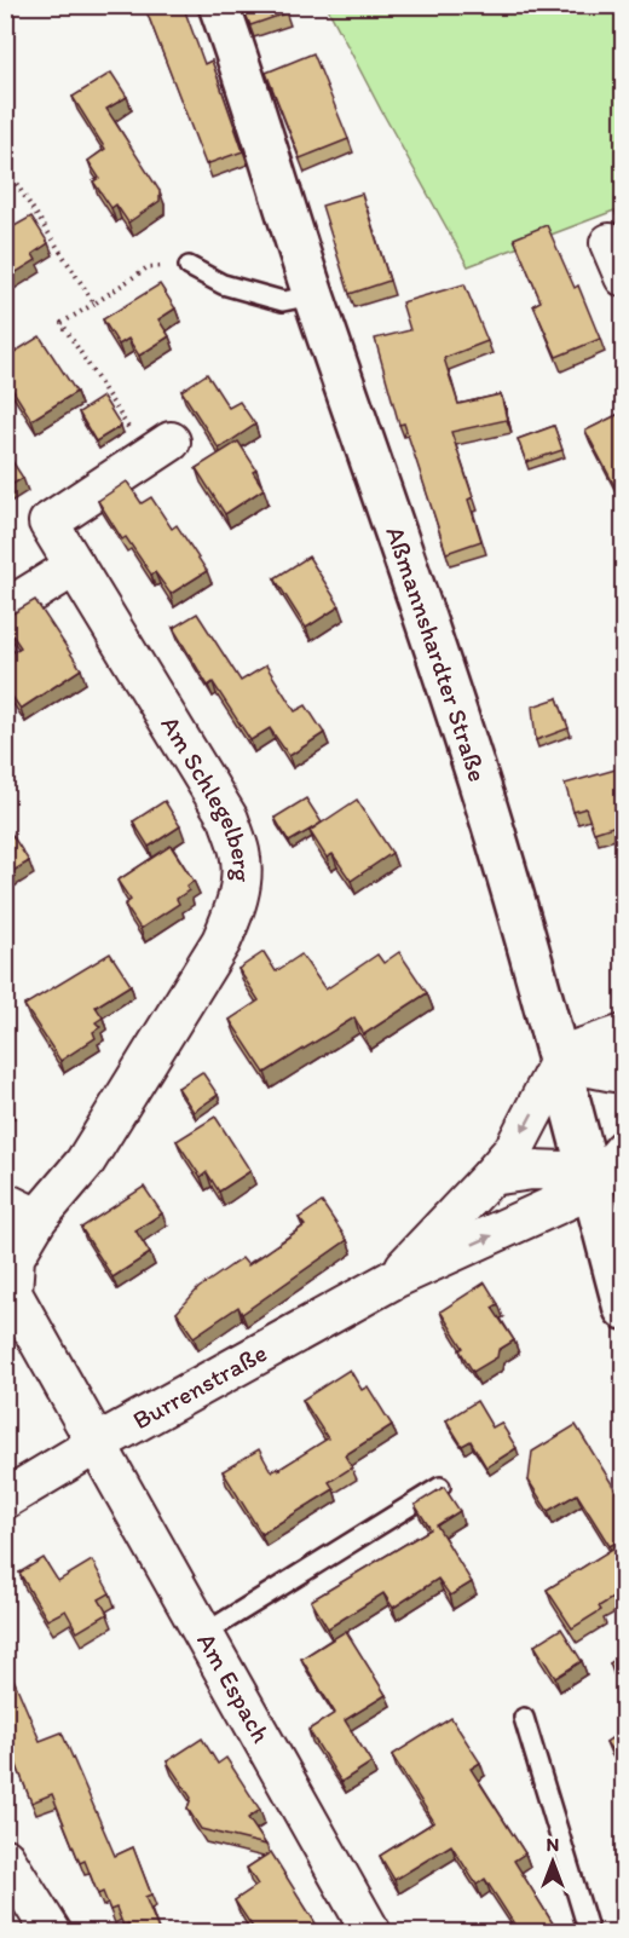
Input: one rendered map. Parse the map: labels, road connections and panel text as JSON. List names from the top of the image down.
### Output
{
  "streets": {
    "main road": ["Aßmannshardter Straße"],
    "street": ["Am Schlegelberg", "Burrenstraße", "Am Espach"]
  },
  "crossings": [
    ["Aßmannshardter Straße", "Burrenstraße"],
    ["Am Schlegelberg", "Burrenstraße"],
    ["Am Schlegelberg", "Am Espach"],
    ["Burrenstraße", "Am Espach"]
  ],
  "north": "top"
}
